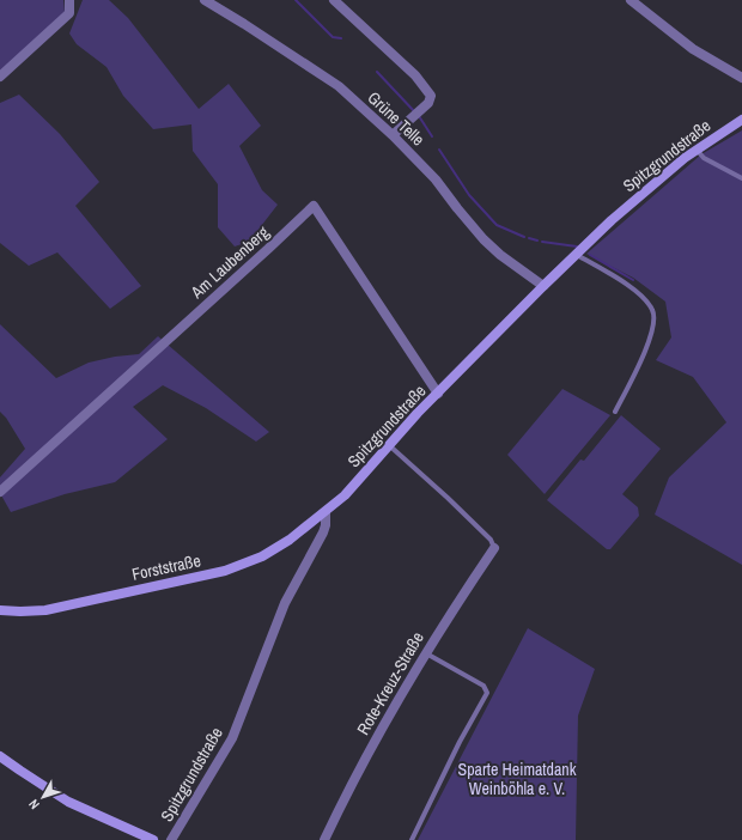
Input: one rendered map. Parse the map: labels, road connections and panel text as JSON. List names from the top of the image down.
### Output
{
  "streets": {
    "street": [
      "Grüne Telle",
      "Spitzgrundstraße",
      "Am Laubenberg",
      "Forststraße",
      "Rote-Kreuz-Straße"
    ]
  },
  "crossings": [
    ["Grüne Telle", "Spitzgrundstraße"],
    ["Spitzgrundstraße", "Am Laubenberg"],
    ["Spitzgrundstraße", "Forststraße"]
  ],
  "parks": ["Sparte Heimatdank Weinböhla e. V."],
  "north": "bottom left"
}
